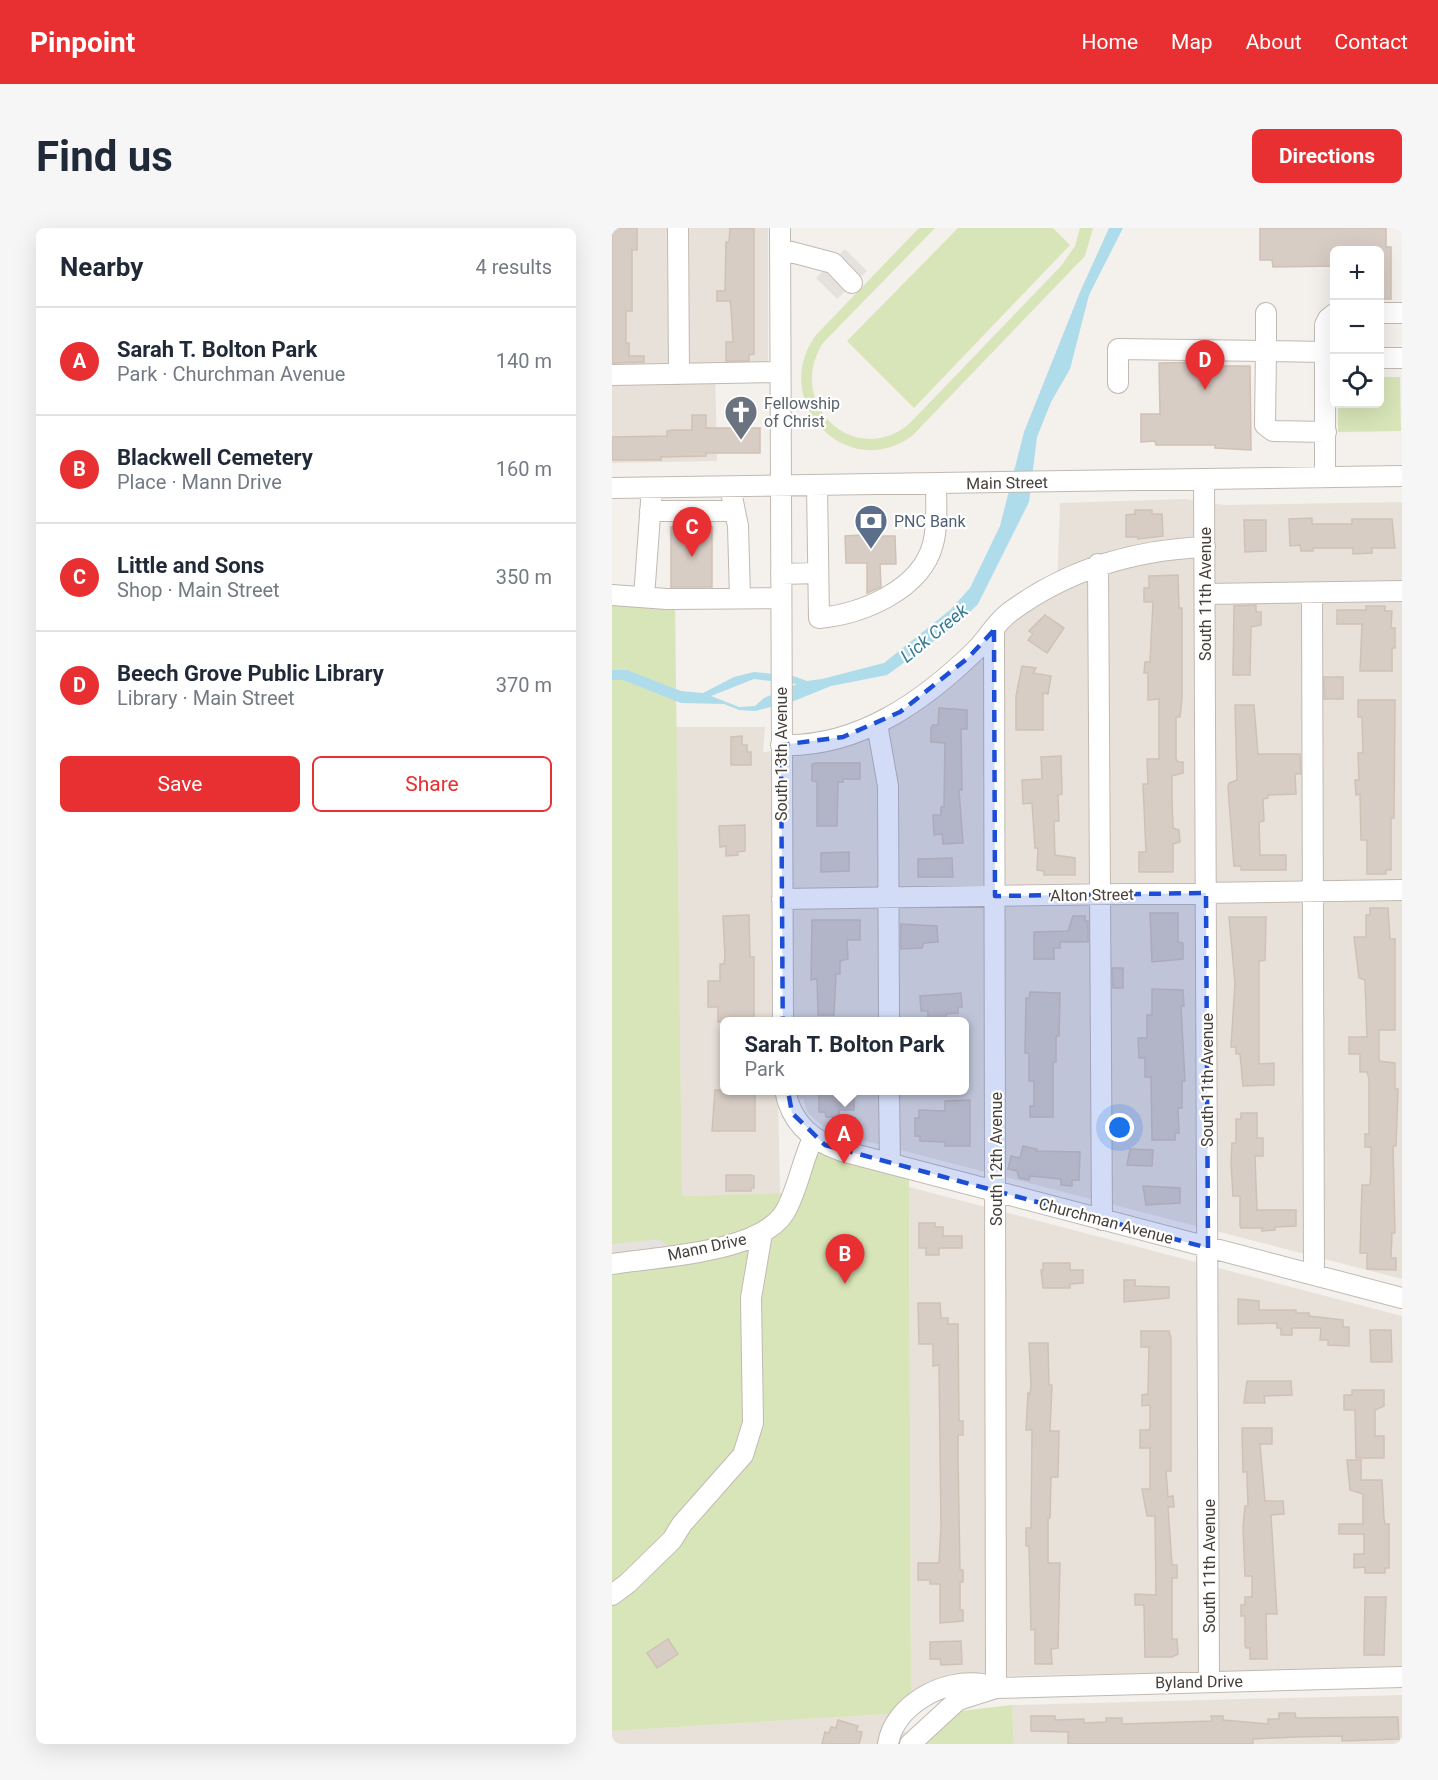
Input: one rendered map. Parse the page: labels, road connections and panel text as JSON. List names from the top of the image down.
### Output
{
  "streets": {
    "street": [
      "Main Street",
      "South 11th Avenue",
      "South 13th Avenue",
      "Alton Street",
      "South 12th Avenue",
      "Churchman Avenue",
      "Mann Drive",
      "Byland Drive"
    ]
  },
  "crossings": [
    ["Main Street", "South 11th Avenue"],
    ["Main Street", "South 13th Avenue"],
    ["South 11th Avenue", "Alton Street"],
    ["South 11th Avenue", "Churchman Avenue"],
    ["South 11th Avenue", "Byland Drive"],
    ["South 13th Avenue", "Alton Street"],
    ["Alton Street", "South 12th Avenue"],
    ["South 12th Avenue", "Churchman Avenue"],
    ["South 12th Avenue", "Byland Drive"],
    ["Churchman Avenue", "Mann Drive"]
  ],
  "water": ["Lick Creek"],
  "places": {
    "church": ["Fellowship of Christ"],
    "bank": ["PNC Bank"]
  },
  "page": {
    "header": "Pinpoint",
    "nav": [
      "Home",
      "Map",
      "About",
      "Contact"
    ],
    "buttons": [
      "Directions",
      ["Save", "Share"]
    ],
    "title": "Find us",
    "heading": ["Nearby", "4 results"],
    "map_buttons": ["+", "−"],
    "list": [
      {
        "mark": "A",
        "name": "Sarah T. Bolton Park",
        "note": "Park · Churchman Avenue",
        "value": "140 m"
      },
      {
        "mark": "B",
        "name": "Blackwell Cemetery",
        "note": "Place · Mann Drive",
        "value": "160 m"
      },
      {
        "mark": "C",
        "name": "Little and Sons",
        "note": "Shop · Main Street",
        "value": "350 m"
      },
      {
        "mark": "D",
        "name": "Beech Grove Public Library",
        "note": "Library · Main Street",
        "value": "370 m"
      }
    ],
    "pins": [
      "D",
      "C",
      "A",
      "B"
    ],
    "popup": ["Sarah T. Bolton Park", "Park"]
  }
}
